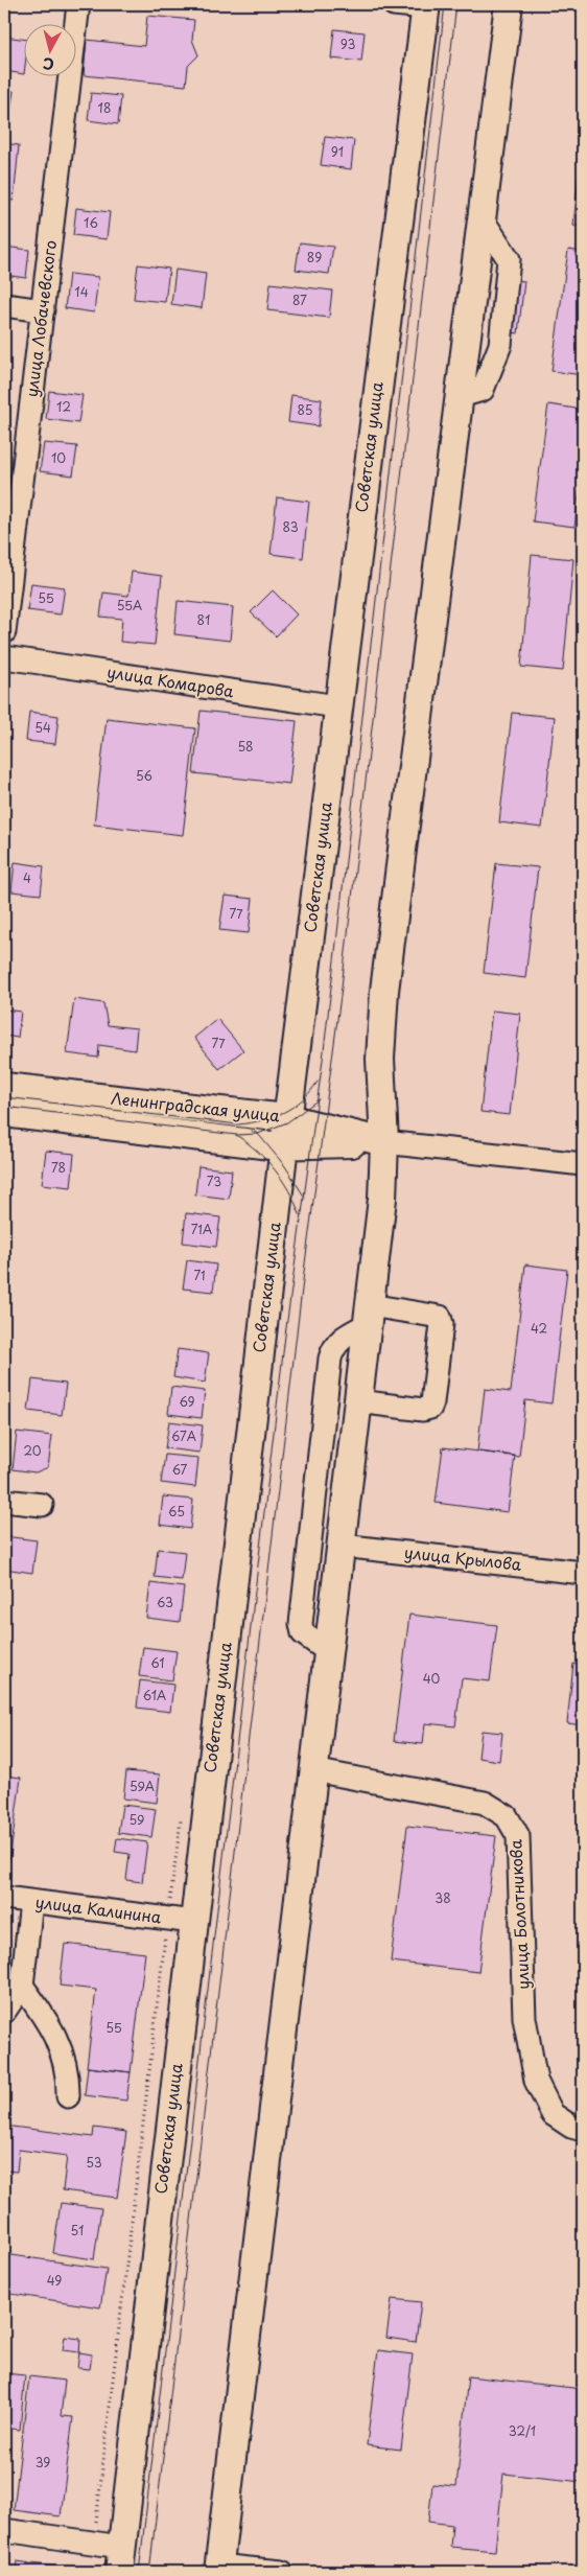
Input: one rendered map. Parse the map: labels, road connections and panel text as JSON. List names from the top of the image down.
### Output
{
  "streets": {
    "main road": ["Советская улица", "Ленинградская улица"],
    "street": [
      "улица Лобачевского",
      "улица Комарова",
      "улица Крылова",
      "улица Калинина",
      "улица Болотникова"
    ]
  },
  "crossings": [
    ["Советская улица", "улица Комарова"],
    ["Советская улица", "Ленинградская улица"],
    ["Советская улица", "улица Калинина"]
  ],
  "house_numbers": [
    "93",
    "18",
    "91",
    "16",
    "89",
    "14",
    "87",
    "12",
    "85",
    "10",
    "83",
    "55",
    "55А",
    "81",
    "54",
    "58",
    "56",
    "4",
    "77",
    "77",
    "78",
    "73",
    "71А",
    "71",
    "42",
    "69",
    "67А",
    "20",
    "67",
    "65",
    "63",
    "61",
    "40",
    "61А",
    "59А",
    "59",
    "38",
    "55",
    "53",
    "51",
    "49",
    "32/1",
    "39"
  ],
  "north": "bottom"
}
